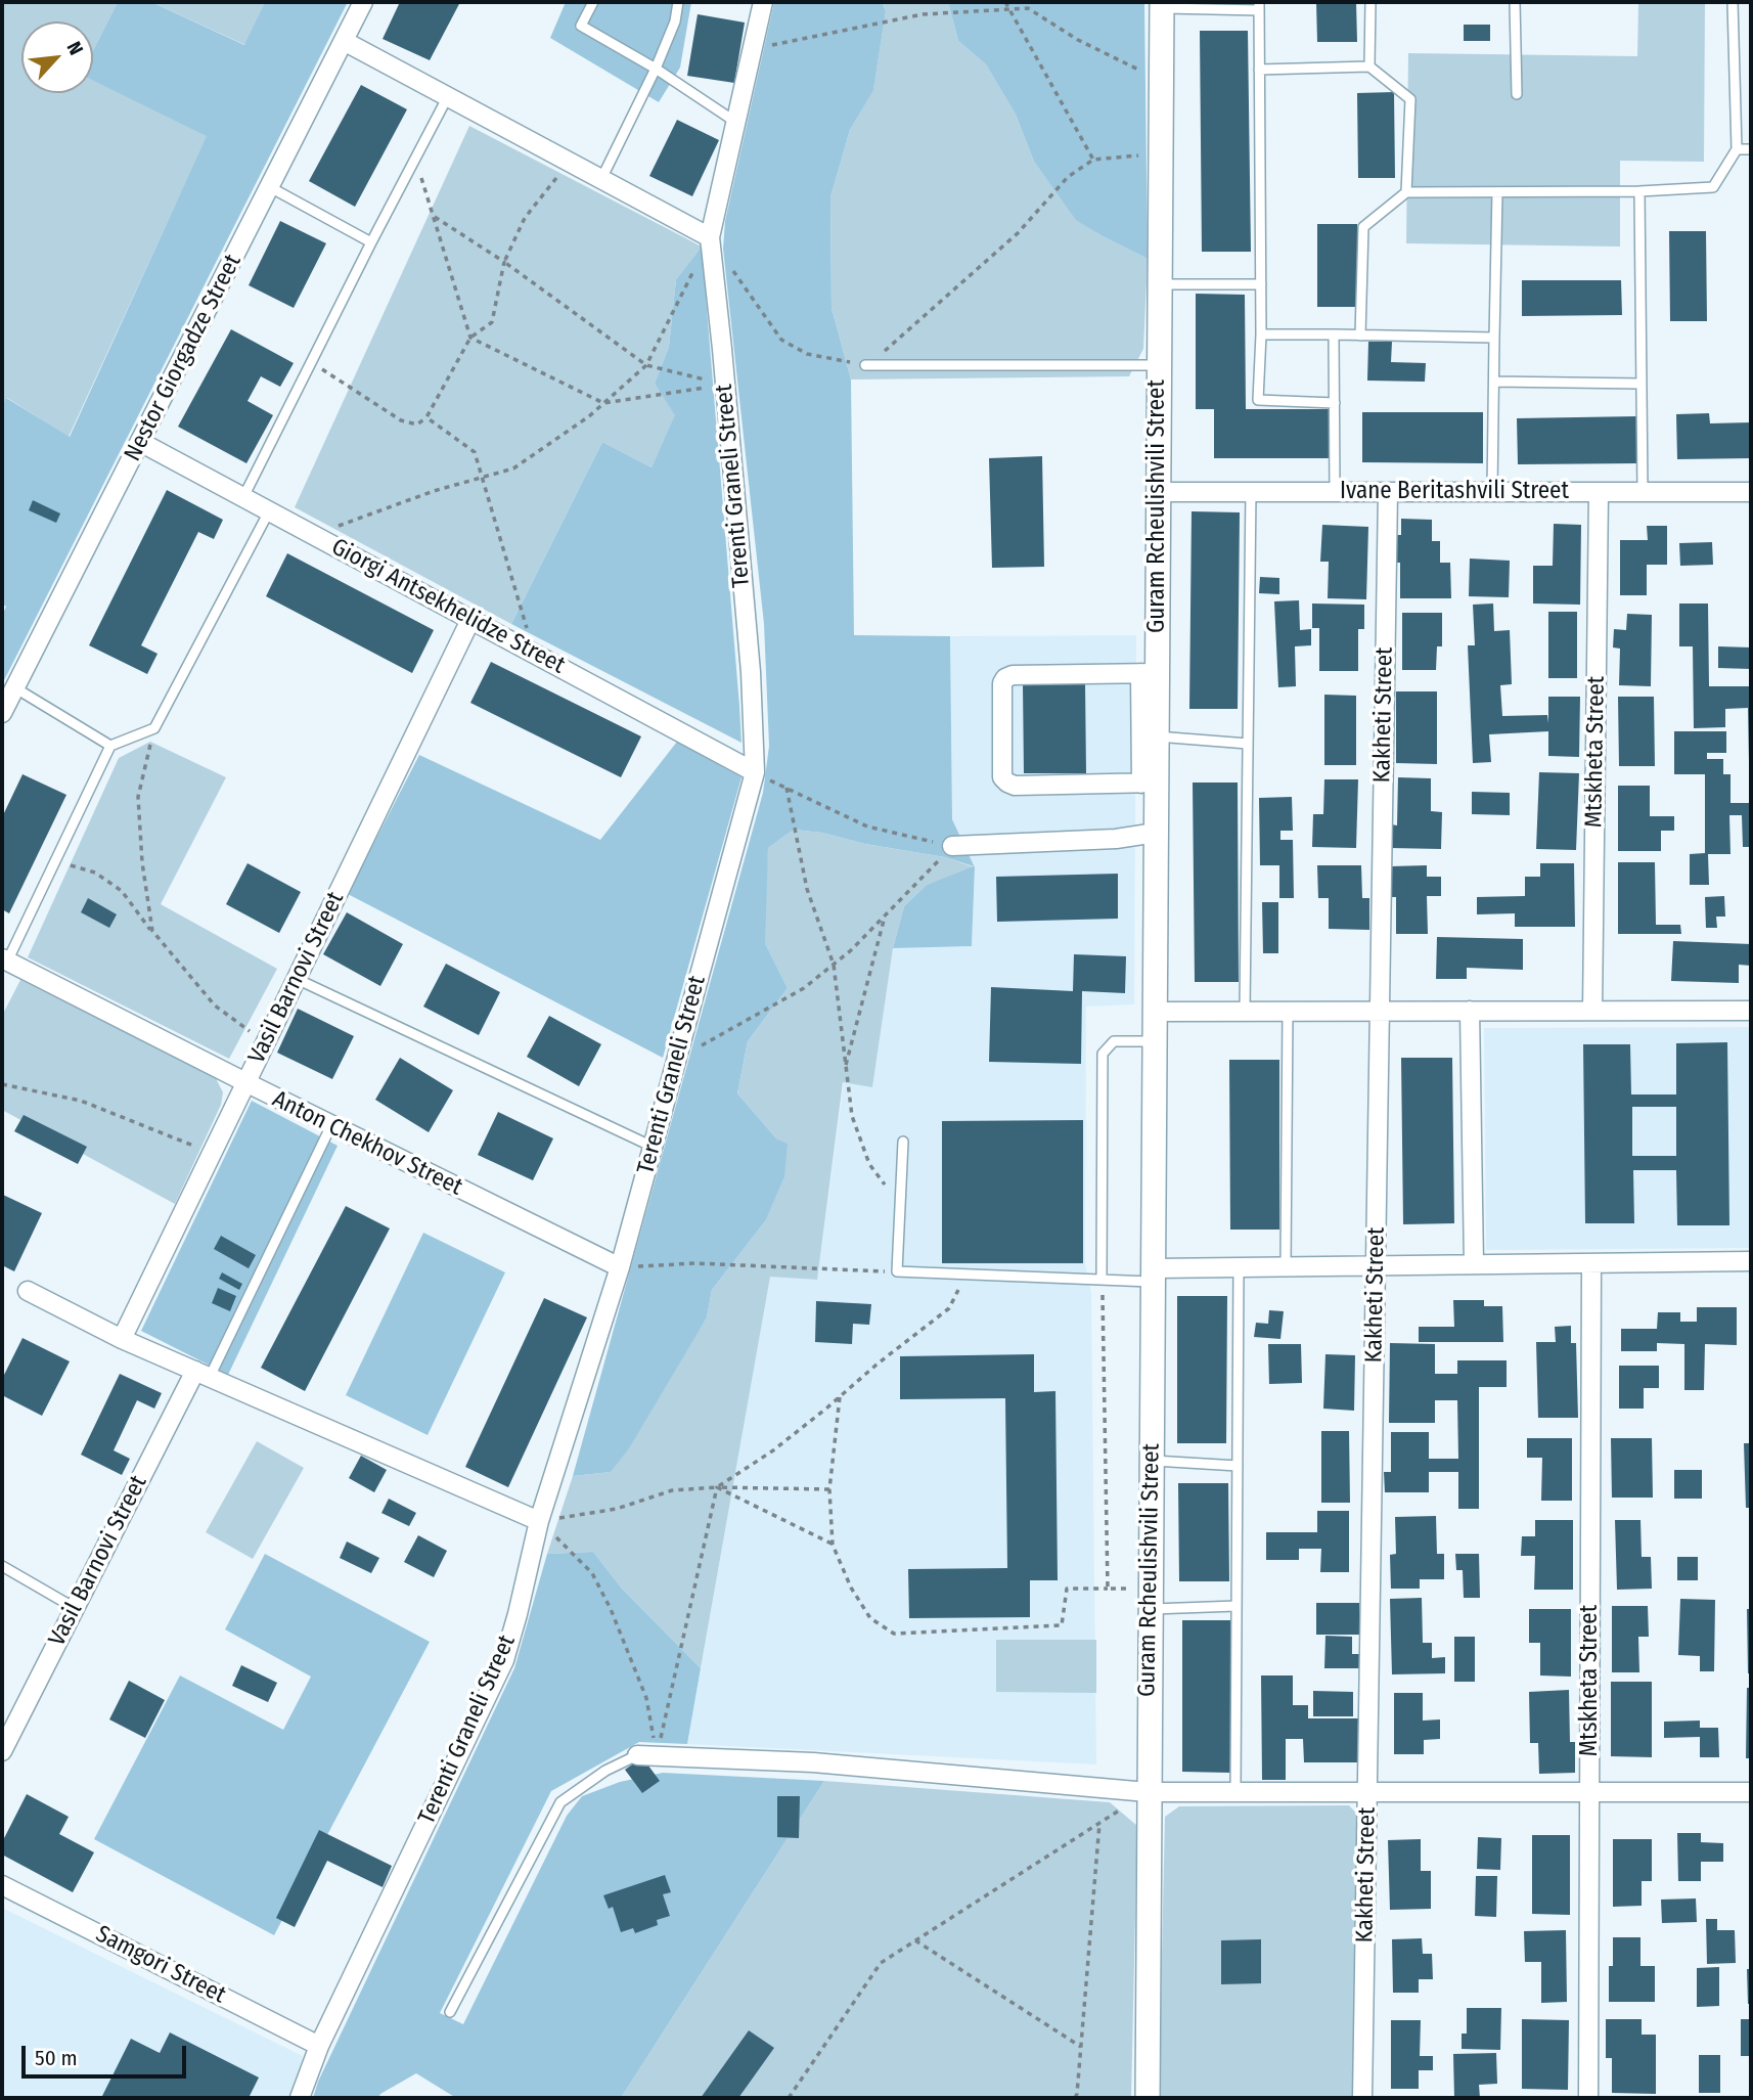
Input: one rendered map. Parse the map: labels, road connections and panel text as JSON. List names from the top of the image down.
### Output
{
  "streets": {
    "street": [
      "Nestor Giorgadze Street",
      "Terenti Graneli Street",
      "Ivane Beritashvili Street",
      "Guram Rcheulishvili Street",
      "Giorgi Antsekhelidze Street",
      "Kakheti Street",
      "Mtskheta Street",
      "Vasil Barnovi Street",
      "Anton Chekhov Street",
      "Samgori Street"
    ]
  },
  "crossings": [
    ["Nestor Giorgadze Street", "Giorgi Antsekhelidze Street"],
    ["Terenti Graneli Street", "Giorgi Antsekhelidze Street"],
    ["Terenti Graneli Street", "Anton Chekhov Street"],
    ["Terenti Graneli Street", "Samgori Street"],
    ["Ivane Beritashvili Street", "Guram Rcheulishvili Street"],
    ["Ivane Beritashvili Street", "Kakheti Street"],
    ["Ivane Beritashvili Street", "Mtskheta Street"],
    ["Giorgi Antsekhelidze Street", "Vasil Barnovi Street"],
    ["Vasil Barnovi Street", "Anton Chekhov Street"]
  ],
  "scale_bar": "50 m",
  "north": "top right"
}
